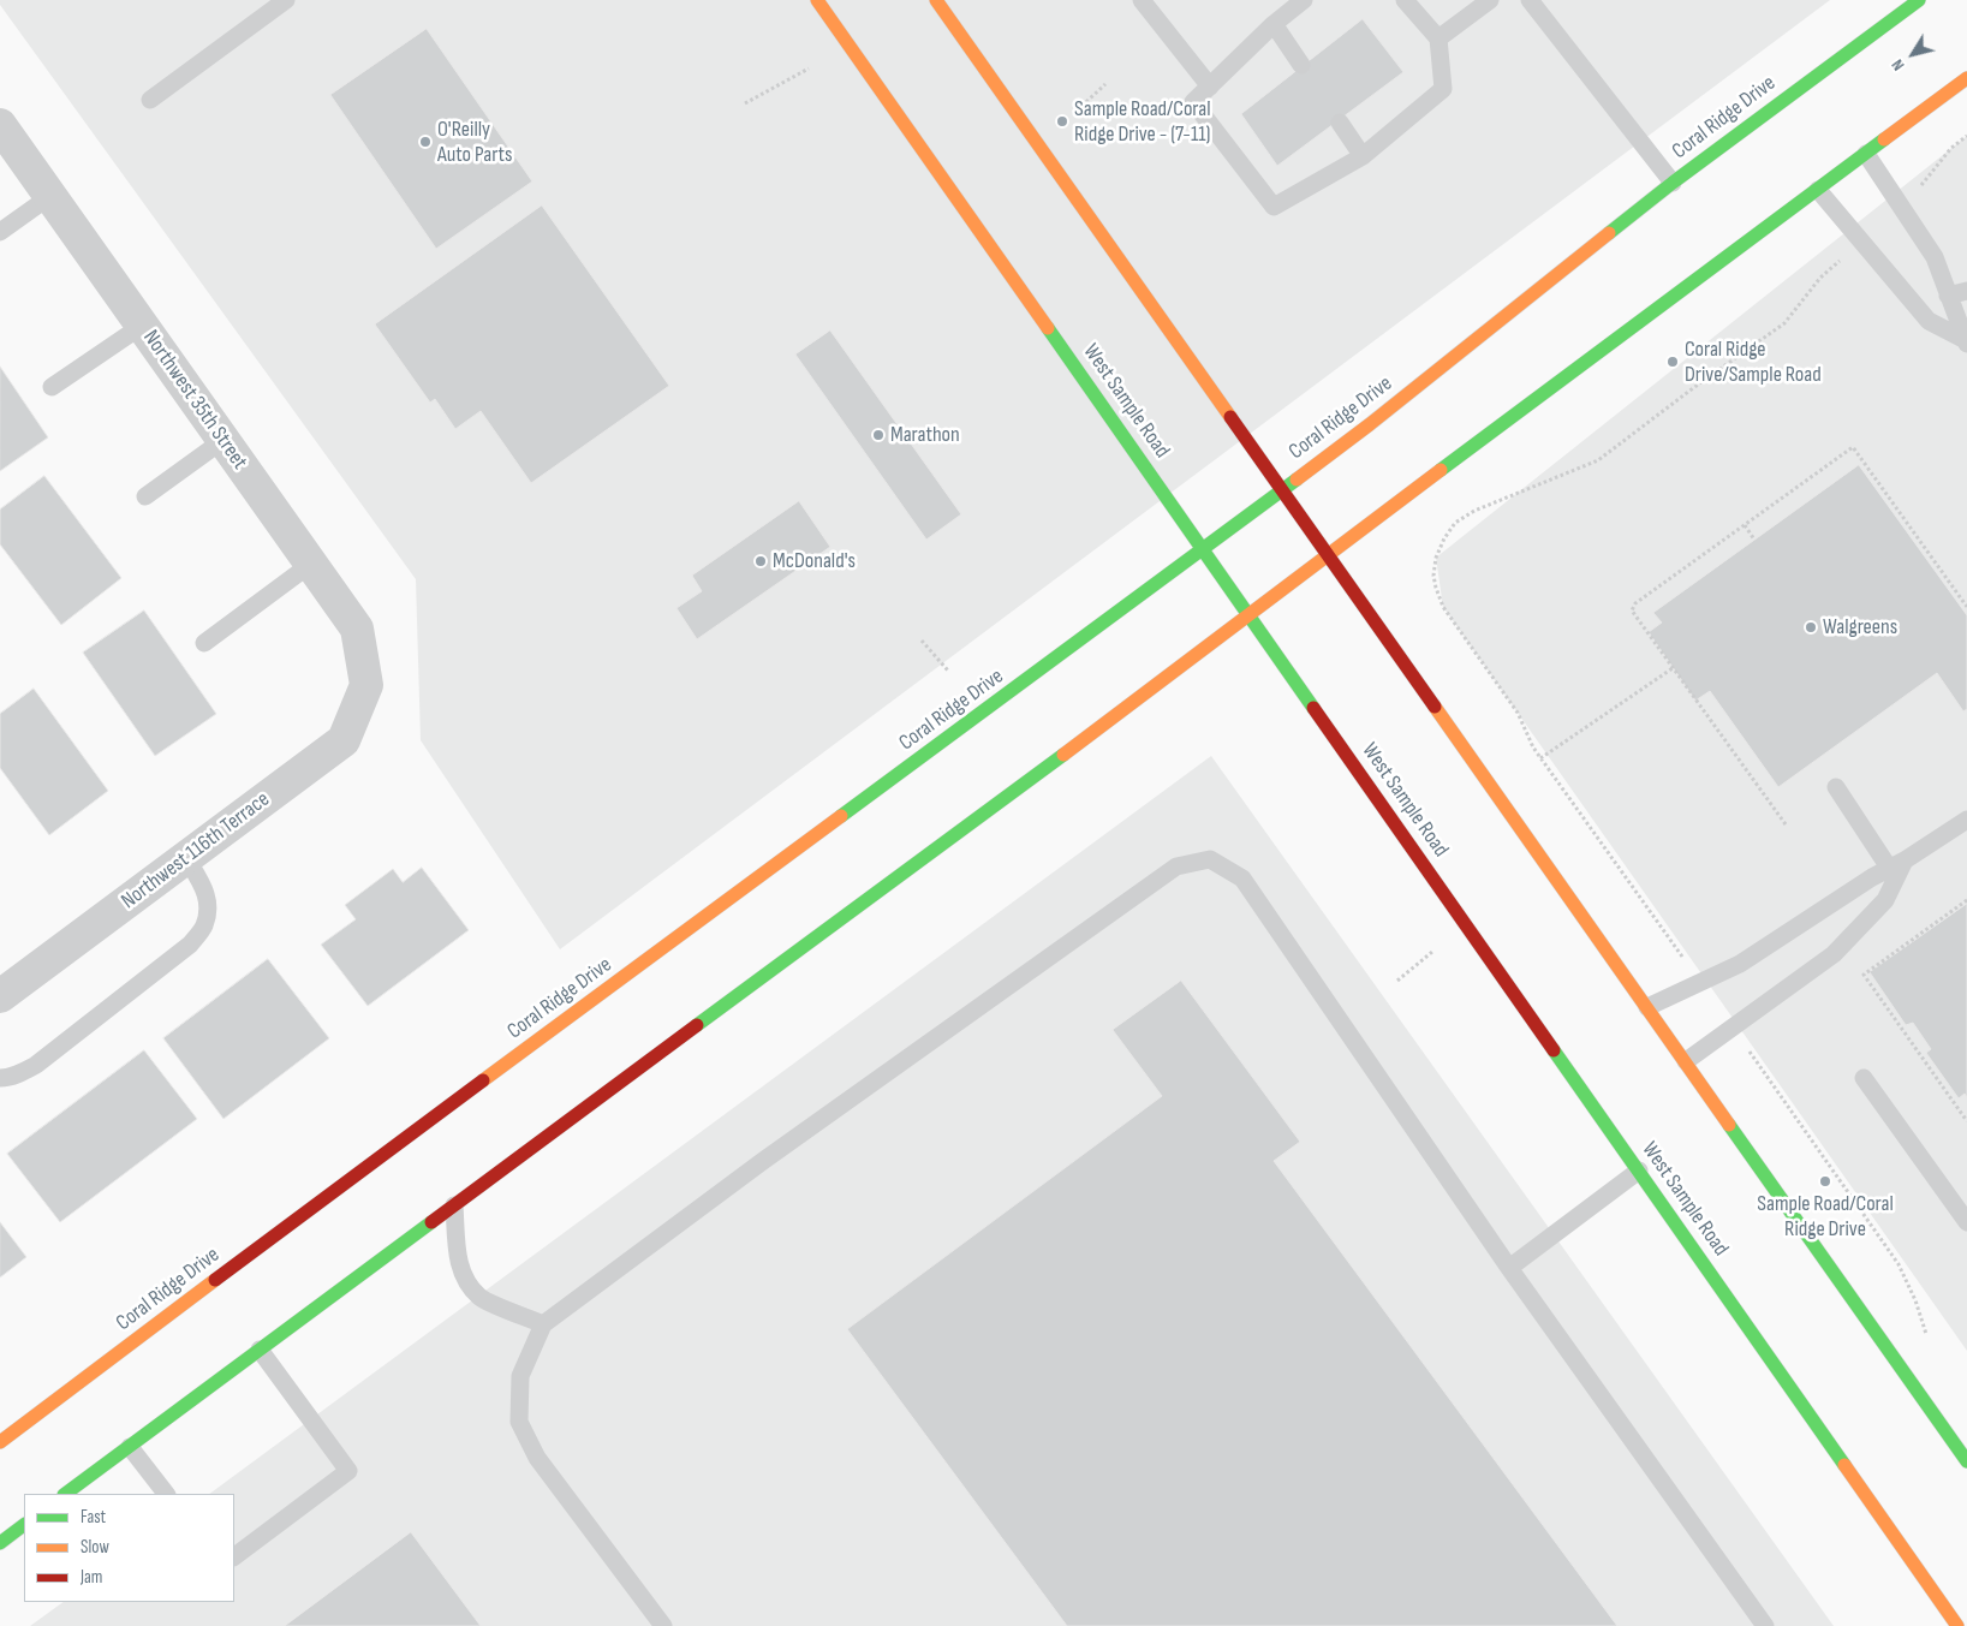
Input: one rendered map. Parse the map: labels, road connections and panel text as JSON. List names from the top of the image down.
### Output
{
  "streets": {
    "main road": ["Coral Ridge Drive", "West Sample Road"],
    "street": ["Northwest 35th Street", "Northwest 116th Terrace"]
  },
  "crossings": [
    ["Coral Ridge Drive", "West Sample Road"],
    ["Northwest 35th Street", "Northwest 116th Terrace"]
  ],
  "places": [
    "Sample Road/Coral Ridge Drive - (7-11)",
    "O'Reilly Auto Parts",
    "Coral Ridge Drive/Sample Road",
    "Marathon",
    "McDonald's",
    "Walgreens",
    "Sample Road/Coral Ridge Drive"
  ],
  "legend": ["Fast", "Slow", "Jam"],
  "north": "bottom left"
}
